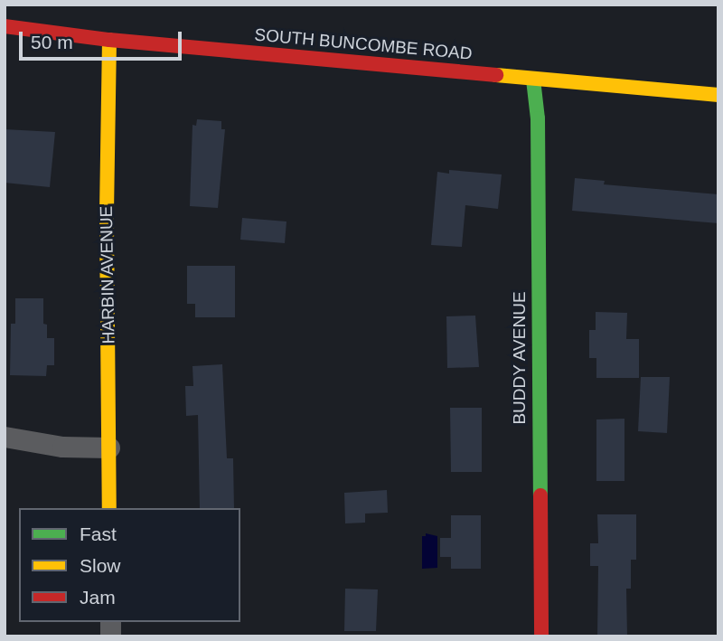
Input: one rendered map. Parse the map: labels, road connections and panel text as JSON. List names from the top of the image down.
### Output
{
  "streets": {
    "street": ["SOUTH BUNCOMBE ROAD", "HARBIN AVENUE", "BUDDY AVENUE"]
  },
  "crossings": [
    ["SOUTH BUNCOMBE ROAD", "HARBIN AVENUE"],
    ["SOUTH BUNCOMBE ROAD", "BUDDY AVENUE"]
  ],
  "legend": ["Fast", "Slow", "Jam"],
  "scale_bar": "50 m"
}
